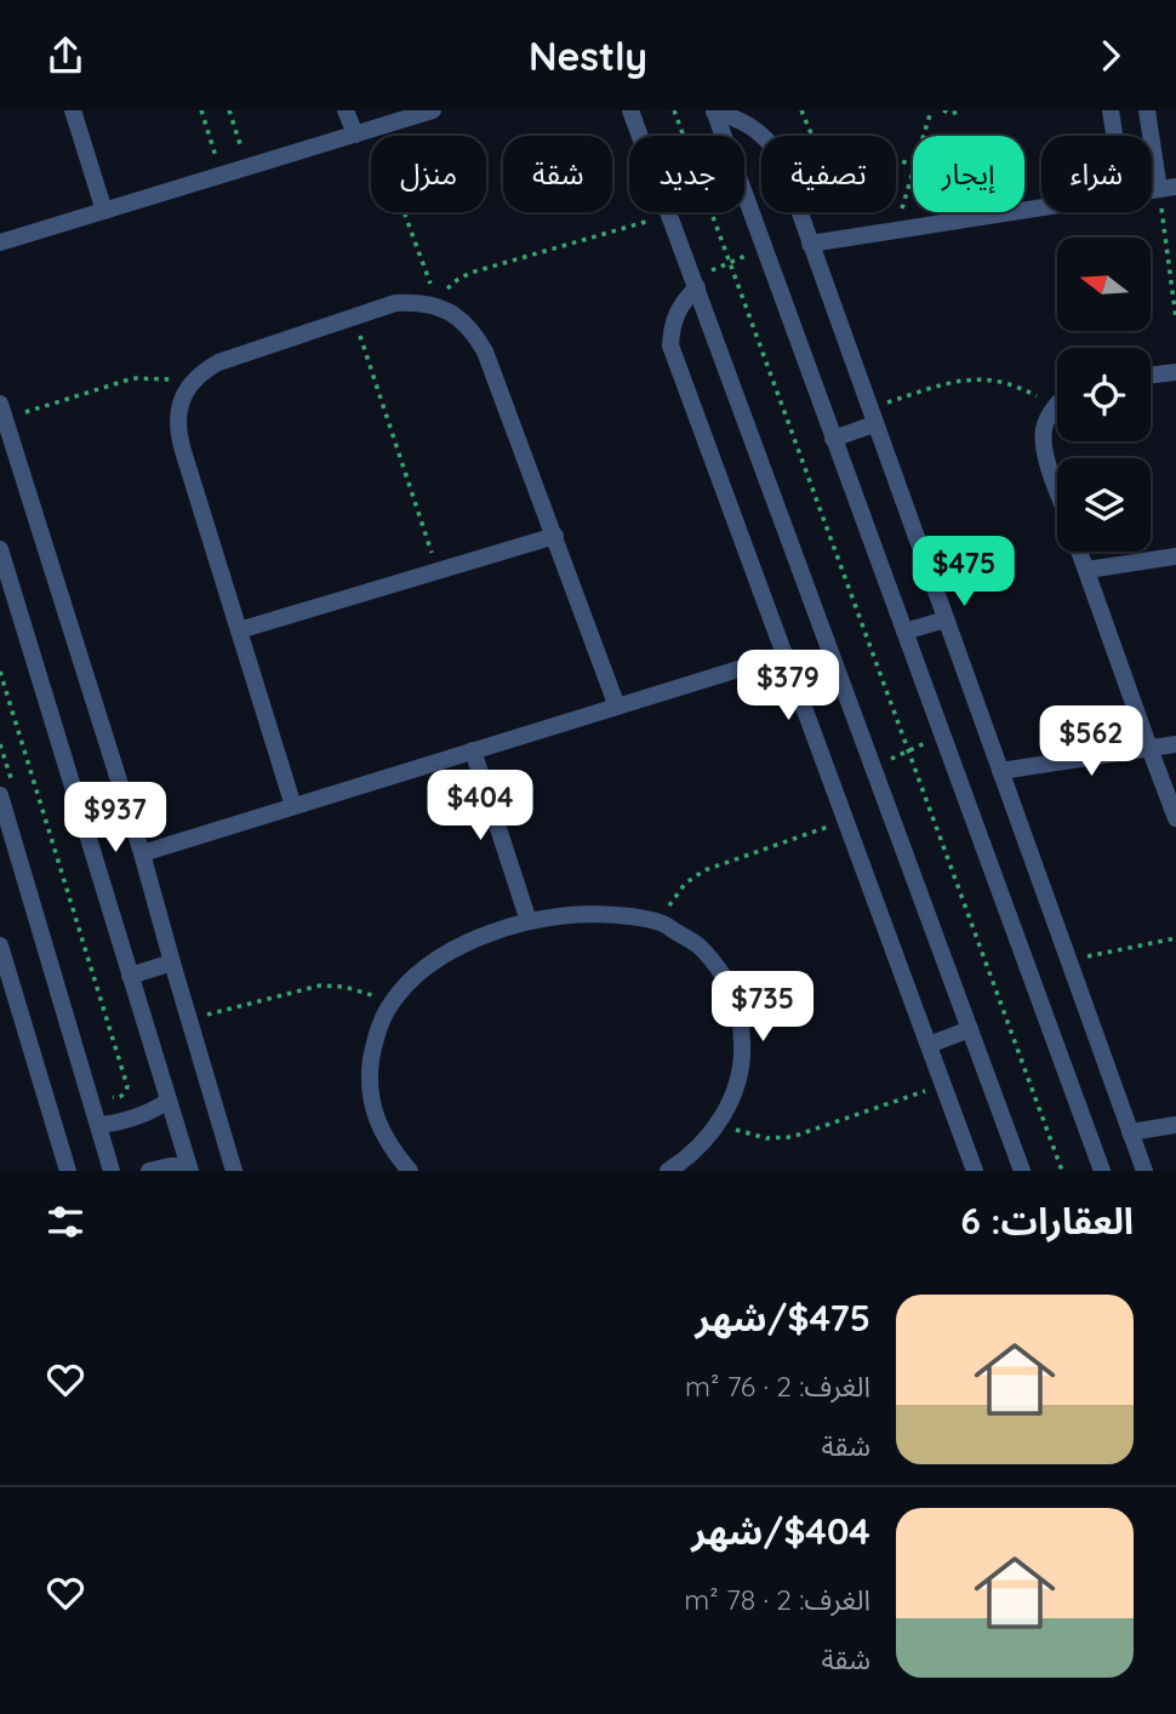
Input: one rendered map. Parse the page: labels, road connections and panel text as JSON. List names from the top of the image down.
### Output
{
  "north": "left",
  "page": {
    "header": "Nestly",
    "chip": [
      "شراء",
      "إيجار",
      "تصفية",
      "جديد",
      "شقة",
      "منزل"
    ],
    "price": [
      "$475",
      "$379",
      "$562",
      "$404",
      "$937",
      "$735"
    ],
    "heading": "العقارات: 6",
    "list": [
      {
        "name": "$475/شهر",
        "note": "الغرف: 2 · 76 m² · شقة"
      },
      {
        "name": "$404/شهر",
        "note": "الغرف: 2 · 78 m² · شقة"
      }
    ]
  }
}
